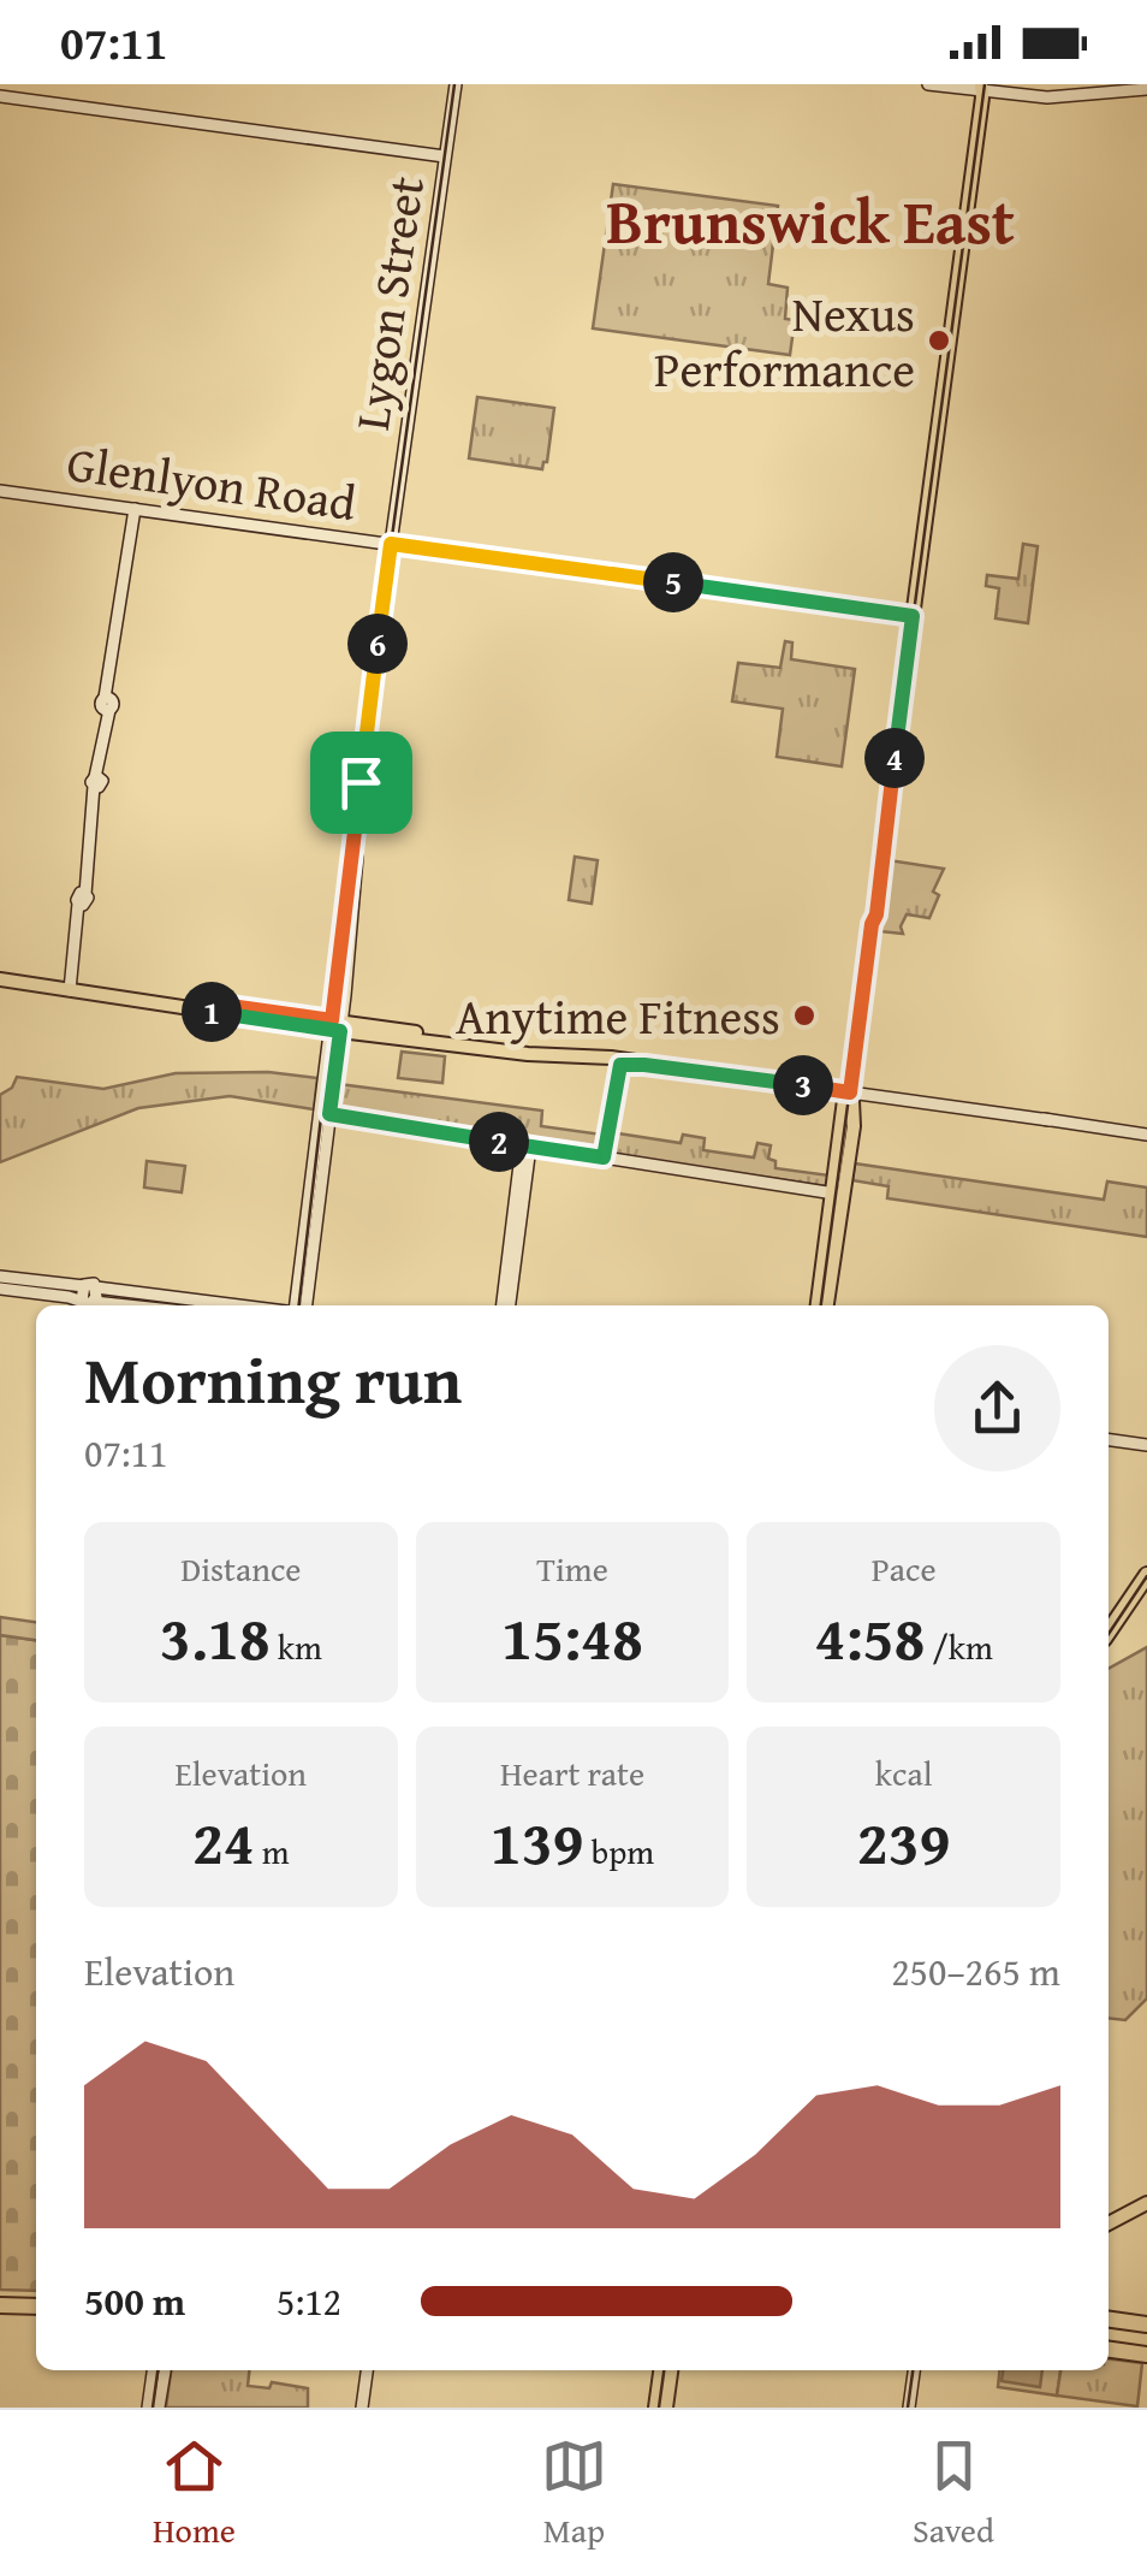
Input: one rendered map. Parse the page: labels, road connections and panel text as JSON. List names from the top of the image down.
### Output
{
  "streets": {
    "street": ["Lygon Street", "Glenlyon Road"]
  },
  "crossings": [
    ["Lygon Street", "Glenlyon Road"]
  ],
  "districts": ["Brunswick East"],
  "places": ["Nexus Performance", "Anytime Fitness"],
  "page": {
    "status": "07:11",
    "pins": [
      "5",
      "6",
      "4",
      "1",
      "3",
      "2"
    ],
    "heading": ["Morning run", "07:11"],
    "stats": [
      ["Distance", "3.18 km"],
      ["Time", "15:48"],
      ["Pace", "4:58 /km"],
      ["Elevation", "24 m"],
      ["Heart rate", "139 bpm"],
      ["kcal", "239"]
    ],
    "chart": ["Elevation", "250–265 m"],
    "list": [
      {
        "name": "500 m",
        "note": "5:12"
      }
    ],
    "tabs": ["Home", "Map", "Saved"]
  }
}
